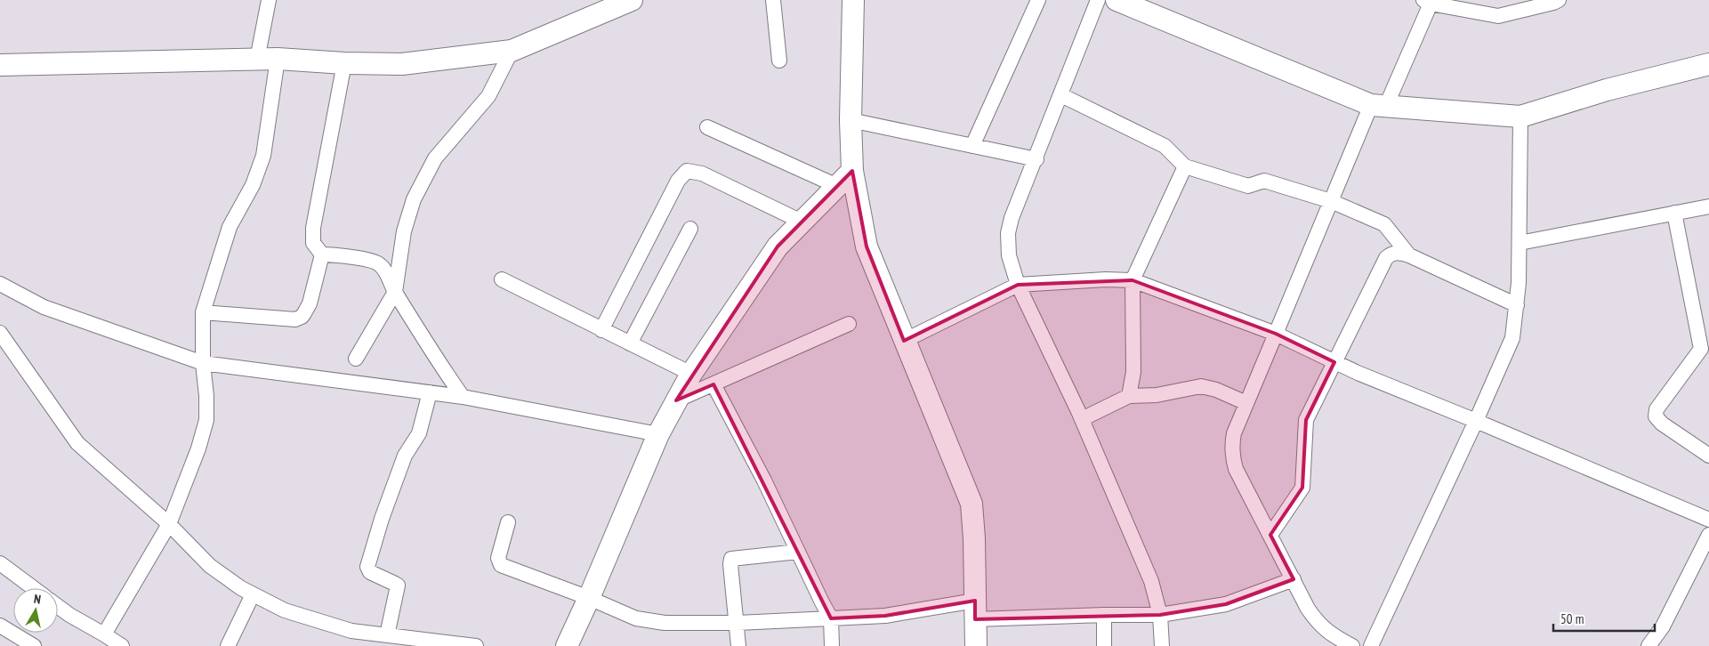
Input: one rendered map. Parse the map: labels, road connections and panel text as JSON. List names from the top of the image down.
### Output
{
  "scale_bar": "50 m",
  "north": "top"
}
